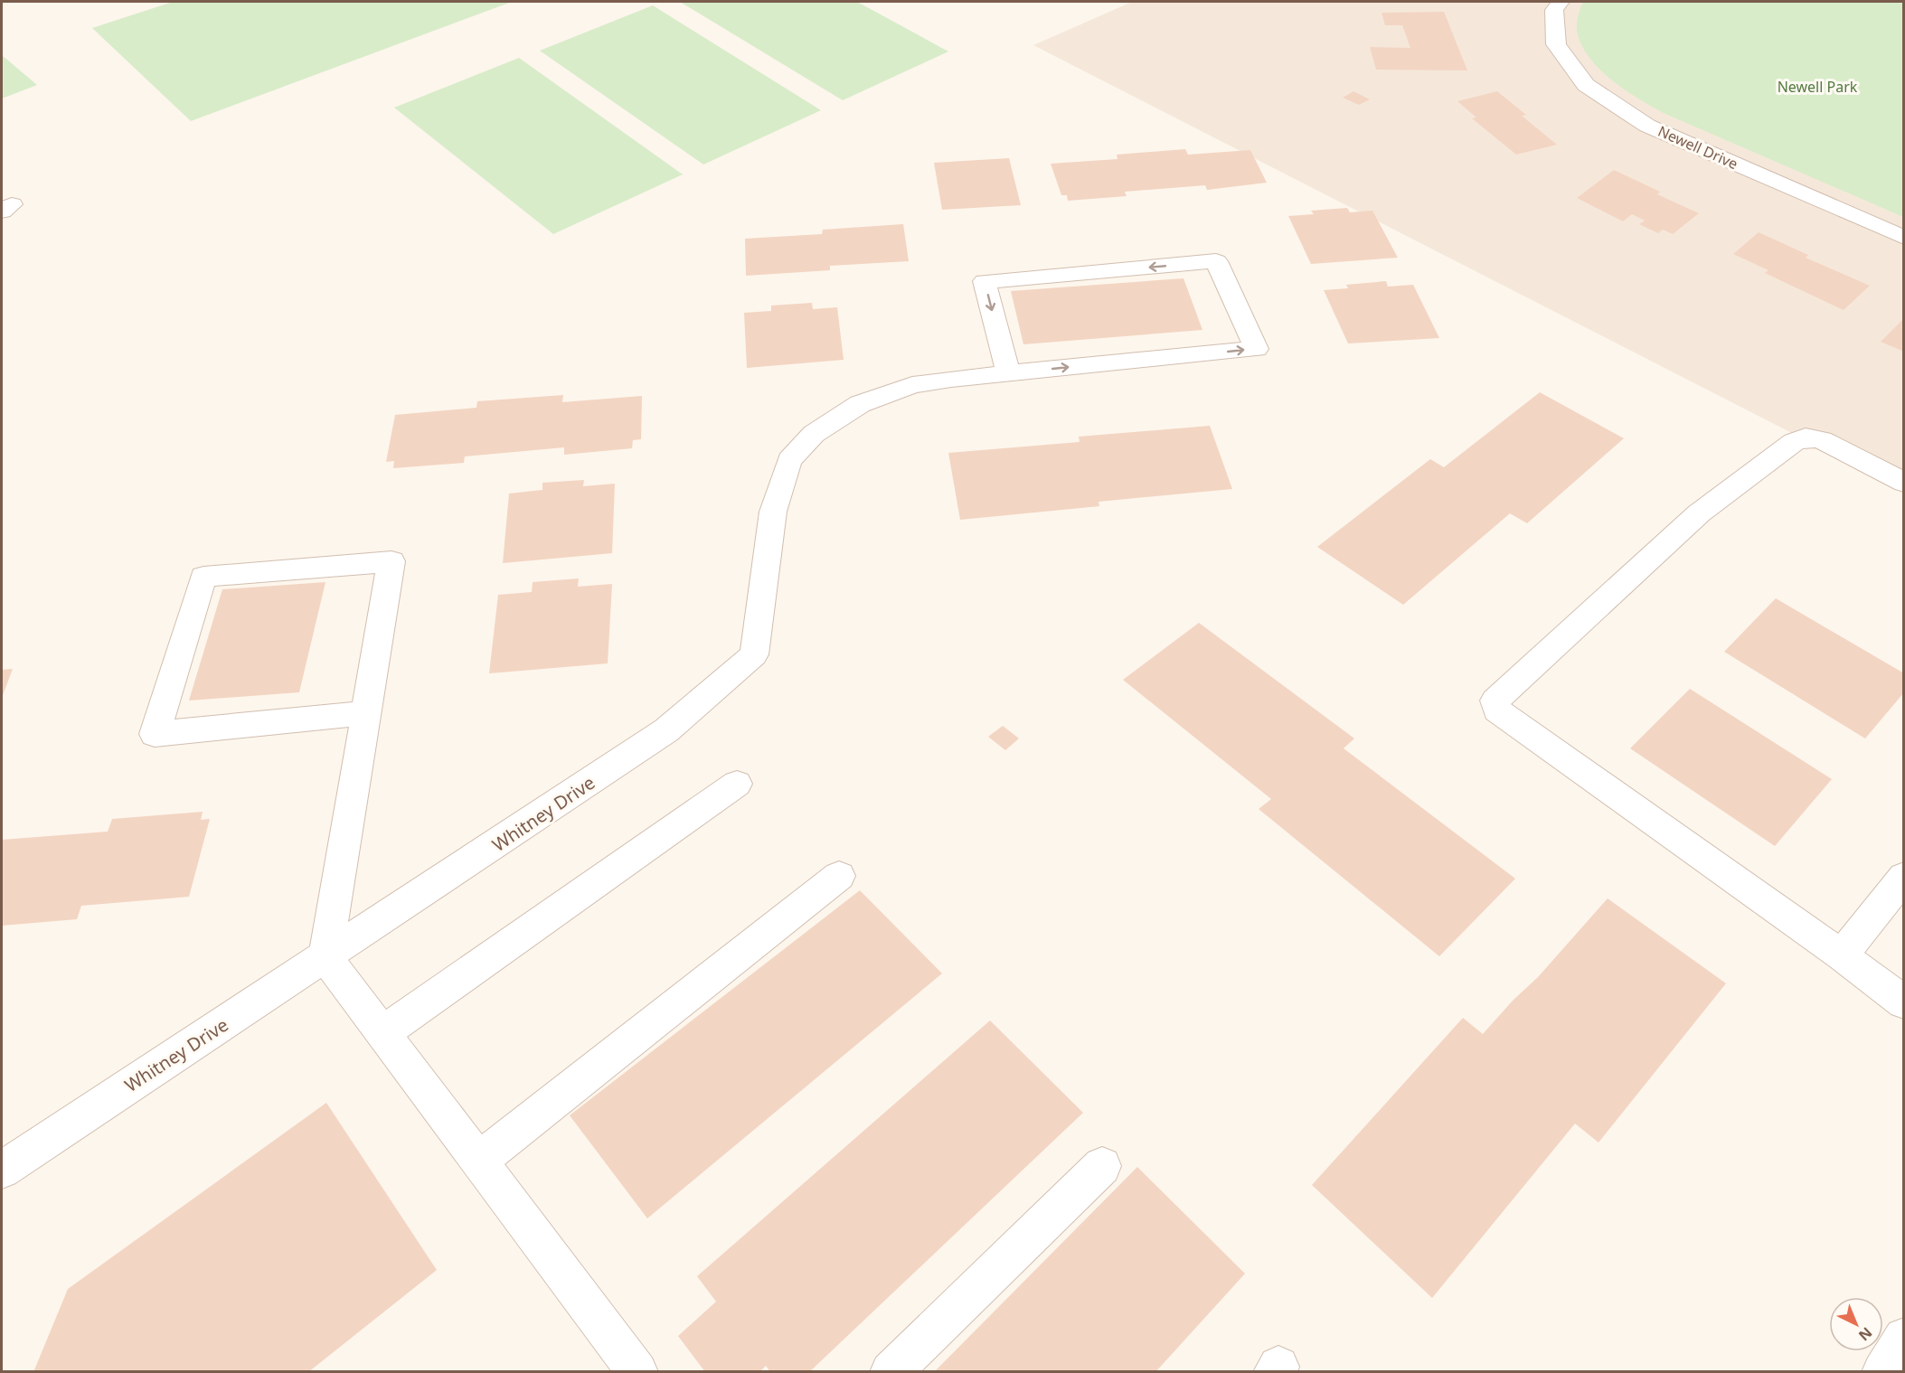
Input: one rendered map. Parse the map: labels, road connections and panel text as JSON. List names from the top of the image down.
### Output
{
  "streets": {
    "street": ["Newell Drive", "Whitney Drive"]
  },
  "parks": ["Newell Park"],
  "north": "bottom right"
}
